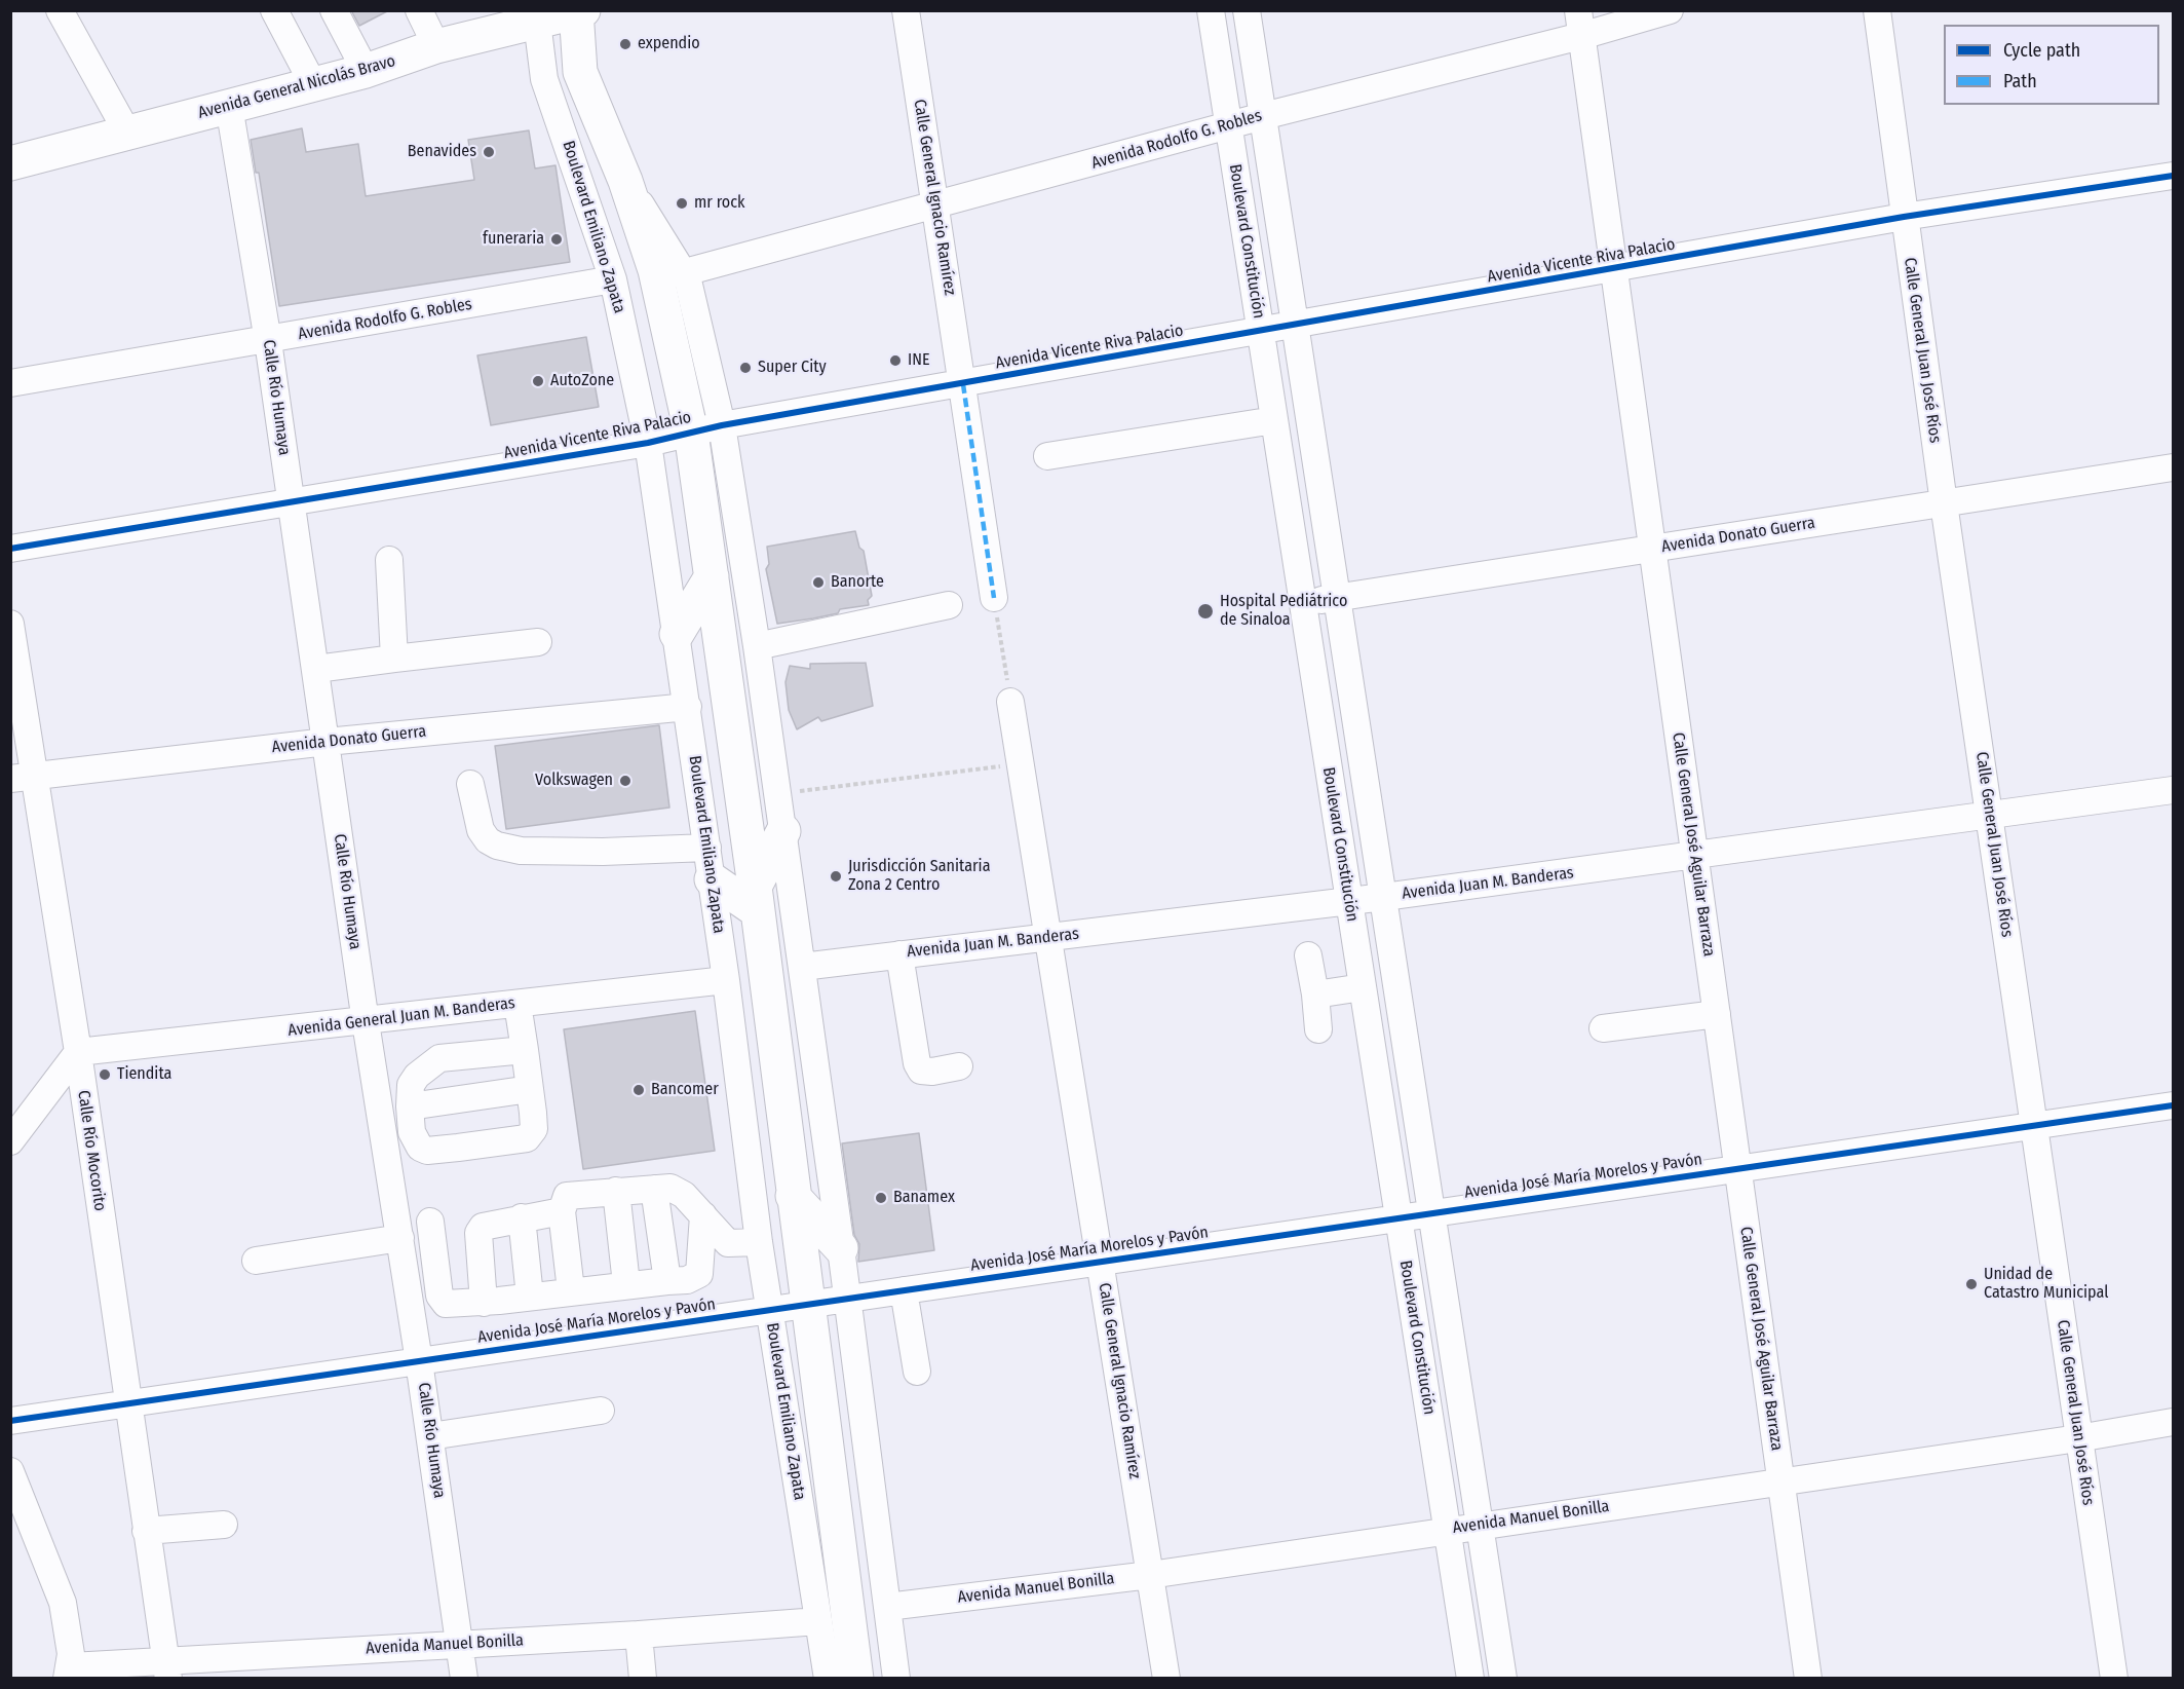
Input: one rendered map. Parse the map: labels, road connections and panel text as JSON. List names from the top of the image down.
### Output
{
  "streets": {
    "main road": ["Avenida General Nicolás Bravo", "Boulevard Emiliano Zapata"],
    "street": [
      "Avenida Rodolfo G. Robles",
      "Calle General Ignacio Ramírez",
      "Boulevard Constitución",
      "Avenida Vicente Riva Palacio",
      "Calle General Juan José Ríos",
      "Calle Río Humaya",
      "Avenida Donato Guerra",
      "Calle General José Aguilar Barraza",
      "Avenida Juan M. Banderas",
      "Avenida General Juan M. Banderas",
      "Calle Río Mocorito",
      "Avenida José María Morelos y Pavón",
      "Avenida Manuel Bonilla"
    ]
  },
  "crossings": [
    ["Avenida General Nicolás Bravo", "Boulevard Emiliano Zapata"],
    ["Avenida General Nicolás Bravo", "Calle Río Humaya"],
    ["Avenida Rodolfo G. Robles", "Calle General Ignacio Ramírez"],
    ["Avenida Rodolfo G. Robles", "Boulevard Emiliano Zapata"],
    ["Avenida Rodolfo G. Robles", "Boulevard Constitución"],
    ["Avenida Rodolfo G. Robles", "Calle Río Humaya"],
    ["Avenida Rodolfo G. Robles", "Calle General José Aguilar Barraza"],
    ["Calle General Ignacio Ramírez", "Avenida Vicente Riva Palacio"],
    ["Calle General Ignacio Ramírez", "Avenida Juan M. Banderas"],
    ["Calle General Ignacio Ramírez", "Avenida José María Morelos y Pavón"],
    ["Calle General Ignacio Ramírez", "Avenida Manuel Bonilla"],
    ["Boulevard Emiliano Zapata", "Avenida Vicente Riva Palacio"],
    ["Boulevard Emiliano Zapata", "Avenida Donato Guerra"],
    ["Boulevard Emiliano Zapata", "Avenida Juan M. Banderas"],
    ["Boulevard Emiliano Zapata", "Avenida General Juan M. Banderas"],
    ["Boulevard Emiliano Zapata", "Avenida José María Morelos y Pavón"],
    ["Boulevard Emiliano Zapata", "Avenida Manuel Bonilla"],
    ["Boulevard Constitución", "Avenida Vicente Riva Palacio"],
    ["Boulevard Constitución", "Avenida Donato Guerra"],
    ["Boulevard Constitución", "Avenida Juan M. Banderas"],
    ["Boulevard Constitución", "Avenida José María Morelos y Pavón"],
    ["Boulevard Constitución", "Avenida Manuel Bonilla"],
    ["Avenida Vicente Riva Palacio", "Calle General Juan José Ríos"],
    ["Avenida Vicente Riva Palacio", "Calle Río Humaya"],
    ["Avenida Vicente Riva Palacio", "Calle General José Aguilar Barraza"],
    ["Calle General Juan José Ríos", "Avenida Donato Guerra"],
    ["Calle General Juan José Ríos", "Avenida Juan M. Banderas"],
    ["Calle General Juan José Ríos", "Avenida José María Morelos y Pavón"],
    ["Calle General Juan José Ríos", "Avenida Manuel Bonilla"],
    ["Calle Río Humaya", "Avenida Donato Guerra"],
    ["Calle Río Humaya", "Avenida General Juan M. Banderas"],
    ["Calle Río Humaya", "Avenida José María Morelos y Pavón"],
    ["Calle Río Humaya", "Avenida Manuel Bonilla"],
    ["Avenida Donato Guerra", "Calle General José Aguilar Barraza"],
    ["Avenida Donato Guerra", "Calle Río Mocorito"],
    ["Calle General José Aguilar Barraza", "Avenida Juan M. Banderas"],
    ["Calle General José Aguilar Barraza", "Avenida José María Morelos y Pavón"],
    ["Calle General José Aguilar Barraza", "Avenida Manuel Bonilla"],
    ["Avenida General Juan M. Banderas", "Calle Río Mocorito"],
    ["Calle Río Mocorito", "Avenida José María Morelos y Pavón"],
    ["Calle Río Mocorito", "Avenida Manuel Bonilla"]
  ],
  "places": [
    "expendio",
    "Benavides",
    "mr rock",
    "funeraria",
    "INE",
    "Super City",
    "AutoZone",
    "Banorte",
    "Hospital Pediátrico de Sinaloa",
    "Volkswagen",
    "Jurisdicción Sanitaria Zona 2 Centro",
    "Tiendita",
    "Bancomer",
    "Banamex",
    "Unidad de Catastro Municipal"
  ],
  "legend": ["Cycle path", "Path"]
}
